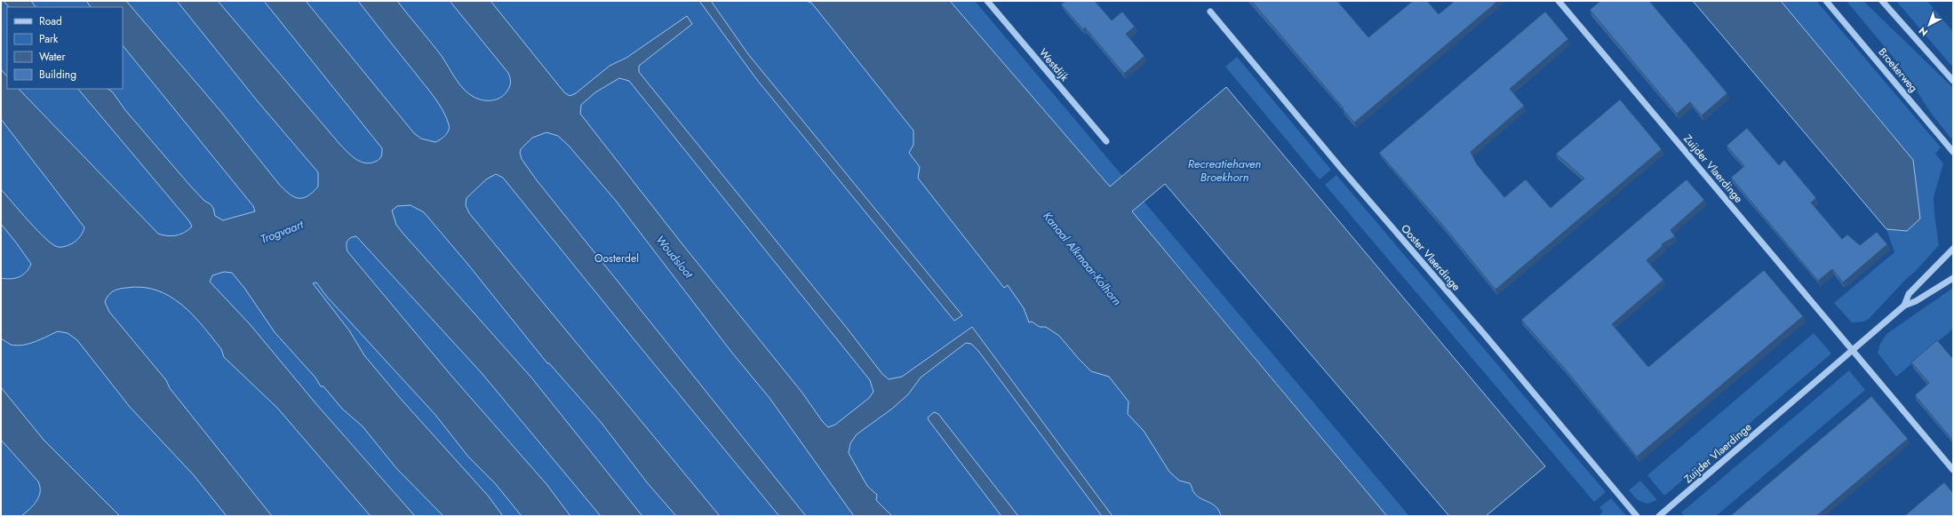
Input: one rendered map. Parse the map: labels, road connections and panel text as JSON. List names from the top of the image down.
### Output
{
  "streets": {
    "street": [
      "Westdijk",
      "Broekerweg",
      "Zuijder Vlaerdinge",
      "Ooster Vlaerdinge"
    ]
  },
  "water": [
    "Recreatiehaven Broekhorn",
    "Trogvaart",
    "Woudsloot",
    "Kanaal Alkmaar-Kolhorn"
  ],
  "parks": ["Oosterdel"],
  "legend": [
    "Road",
    "Park",
    "Water",
    "Building"
  ],
  "north": "bottom left"
}
